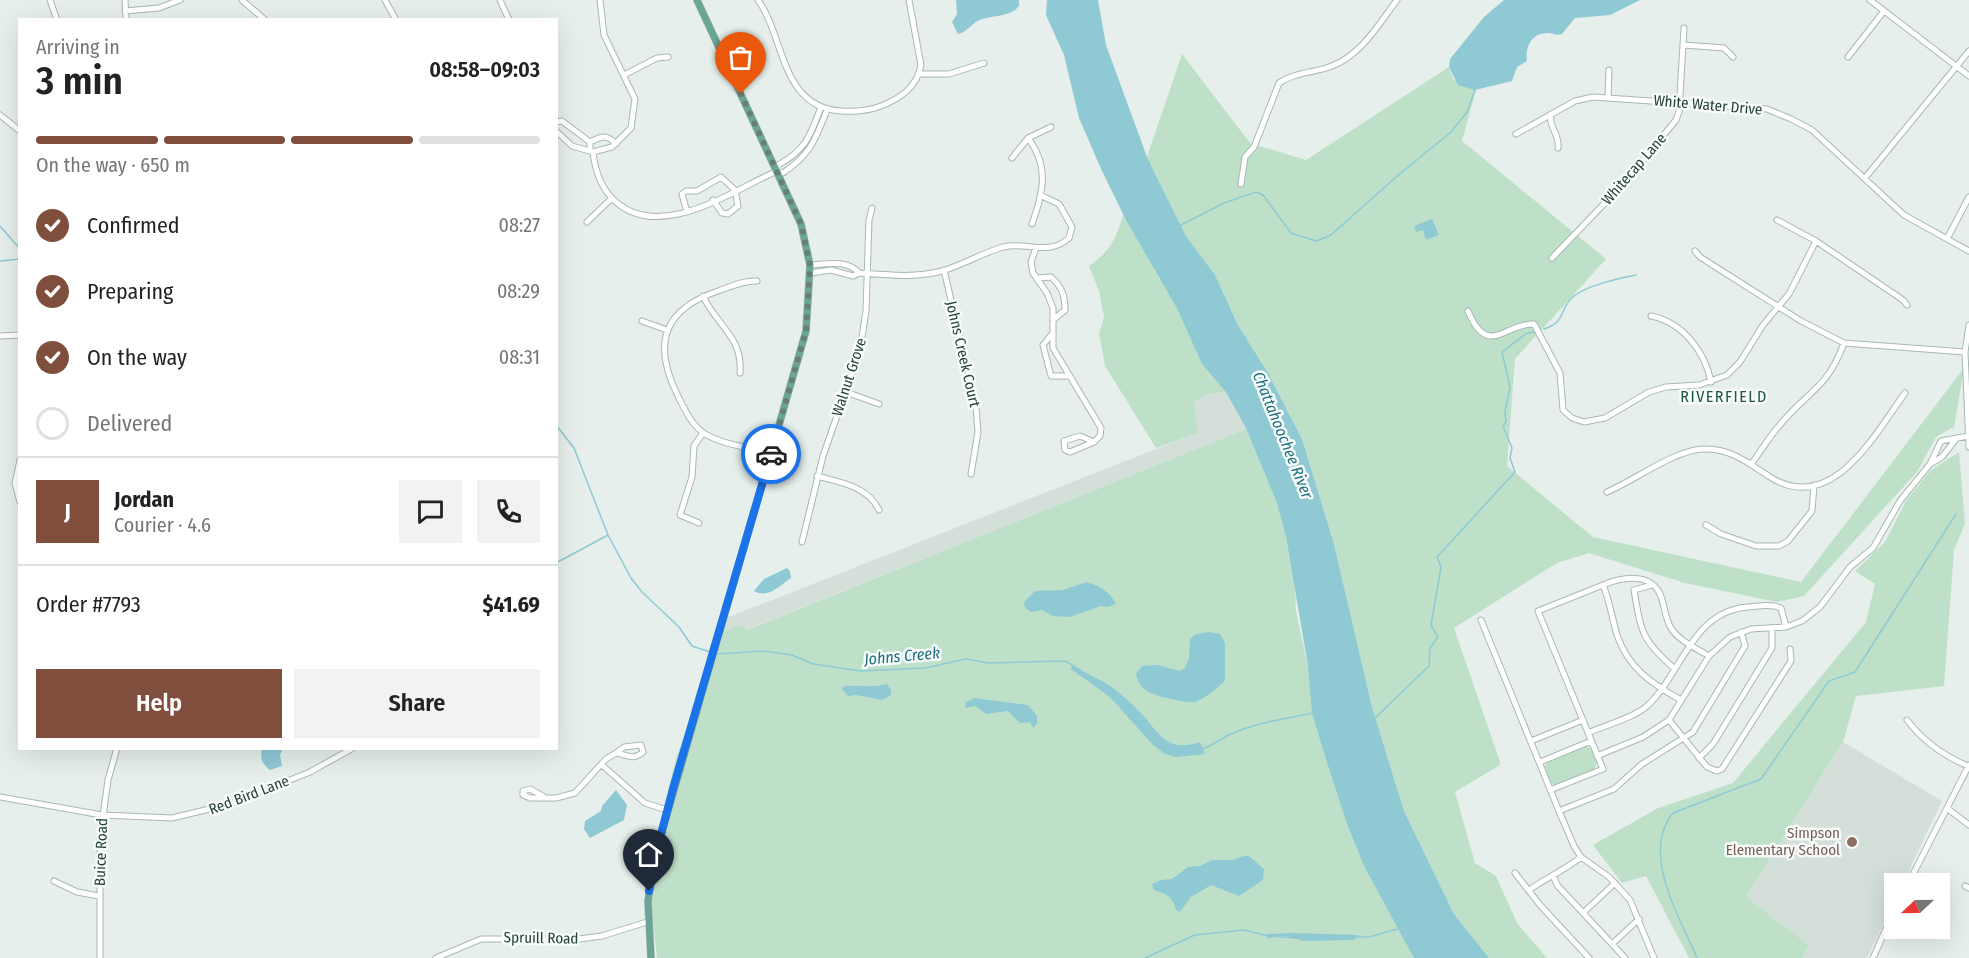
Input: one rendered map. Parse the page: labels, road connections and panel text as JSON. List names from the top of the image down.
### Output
{
  "streets": {
    "street": [
      "White Water Drive",
      "Whitecap Lane",
      "Johns Creek Court",
      "Walnut Grove",
      "Red Bird Lane",
      "Buice Road",
      "Spruill Road"
    ]
  },
  "crossings": [
    ["White Water Drive", "Whitecap Lane"],
    ["Red Bird Lane", "Buice Road"]
  ],
  "districts": ["RIVERFIELD"],
  "water": ["Chattahoochee River", "Johns Creek"],
  "places": ["Simpson Elementary School"],
  "north": "left",
  "page": {
    "heading": ["3 min", "Arriving in", "08:58–09:03"],
    "panel": [
      "Jordan",
      "Courier · 4.6",
      "Order #7793",
      "$41.69"
    ],
    "bar": "On the way · 650 m",
    "list": [
      ["Confirmed", "08:27"],
      ["Preparing", "08:29"],
      ["On the way", "08:31"],
      "Delivered"
    ],
    "round": "J",
    "buttons": ["Help", "Share"]
  }
}
